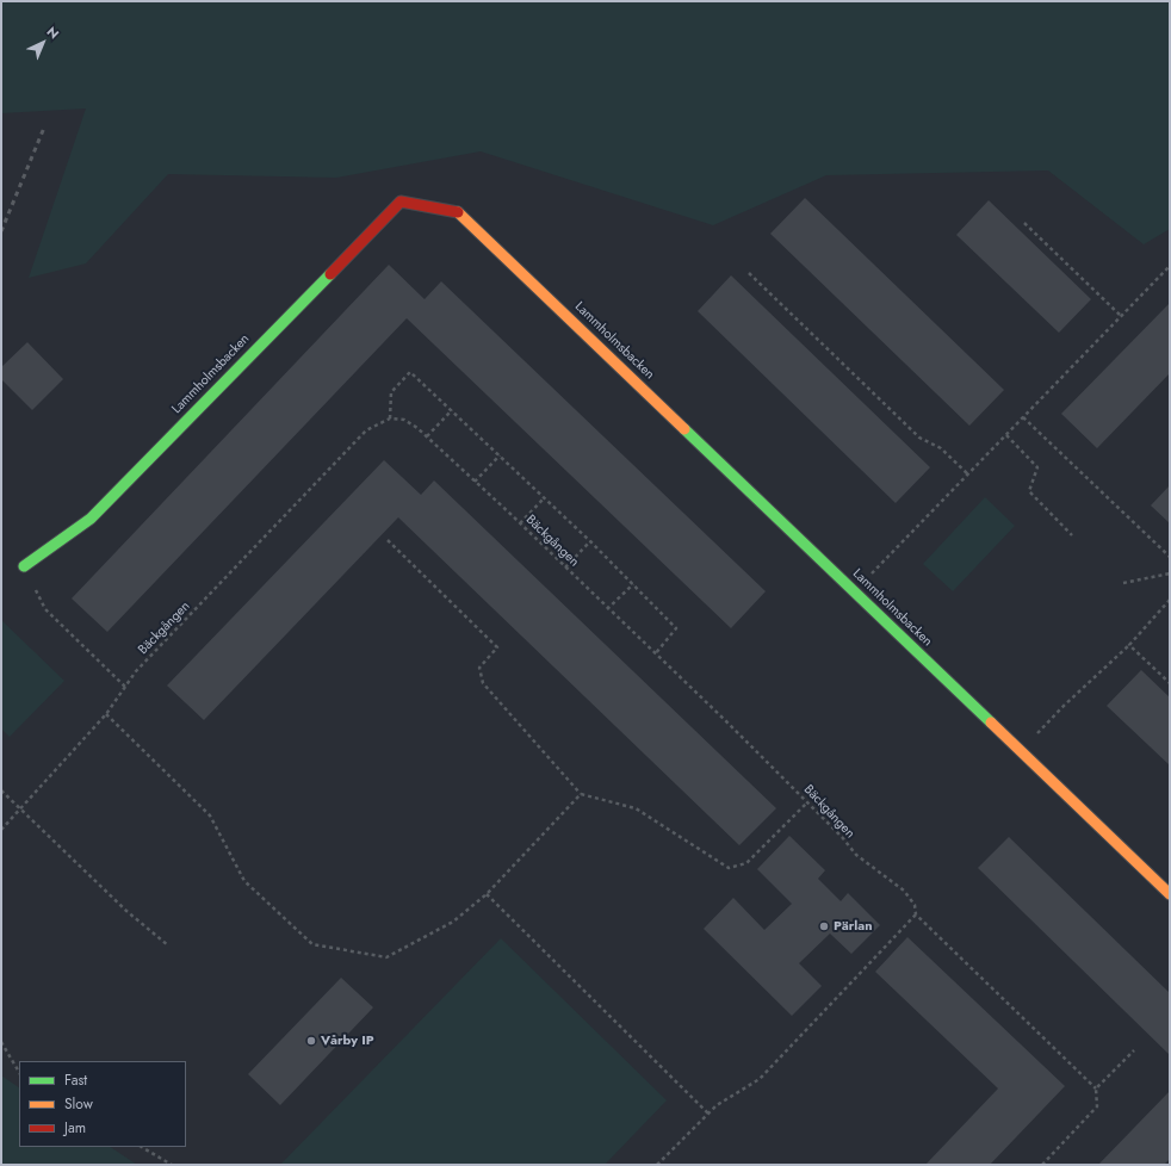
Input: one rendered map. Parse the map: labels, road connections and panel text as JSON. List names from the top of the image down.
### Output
{
  "streets": {
    "street": ["Lammholmsbacken"],
    "path": ["Bäckgången"]
  },
  "places": ["Pärlan", "Vårby IP"],
  "legend": ["Fast", "Slow", "Jam"],
  "north": "top right"
}
